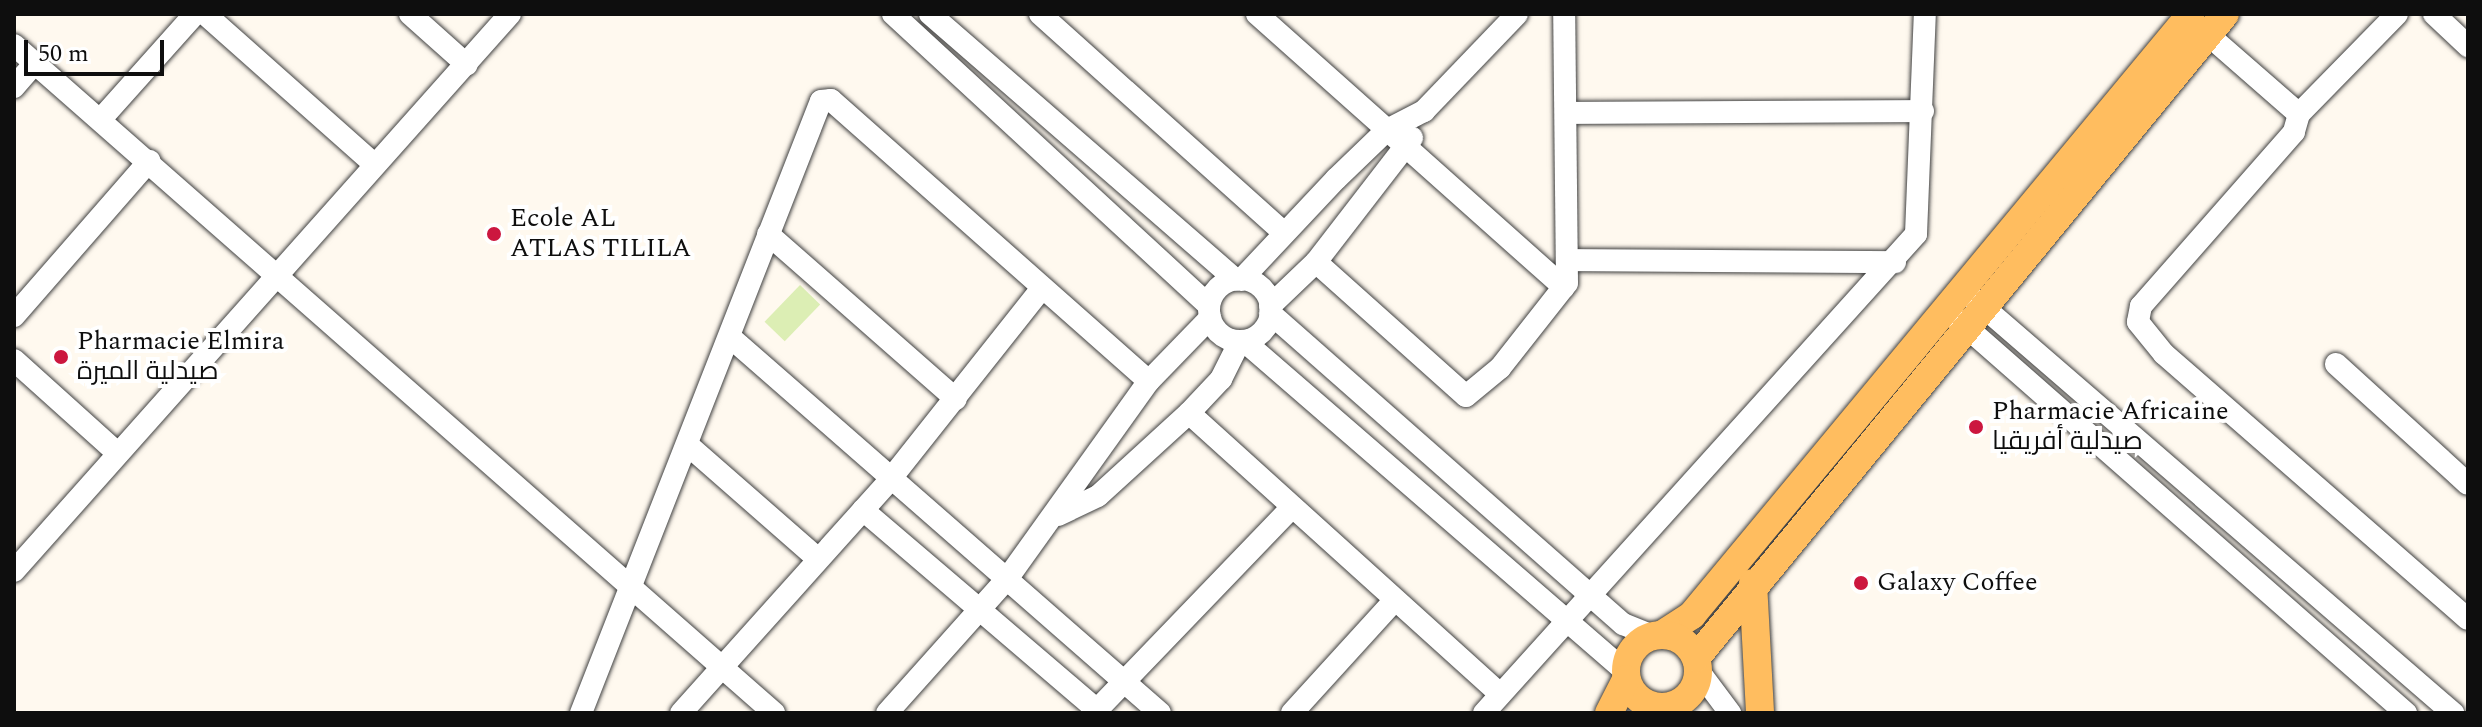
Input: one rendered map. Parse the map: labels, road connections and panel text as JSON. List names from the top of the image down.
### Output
{
  "places": [
    "Ecole AL ATLAS TILILA",
    "Pharmacie Elmira صيدلية الميرة",
    "Pharmacie Africaine صيدلية أفريقيا",
    "Galaxy Coffee"
  ],
  "scale_bar": "50 m"
}
